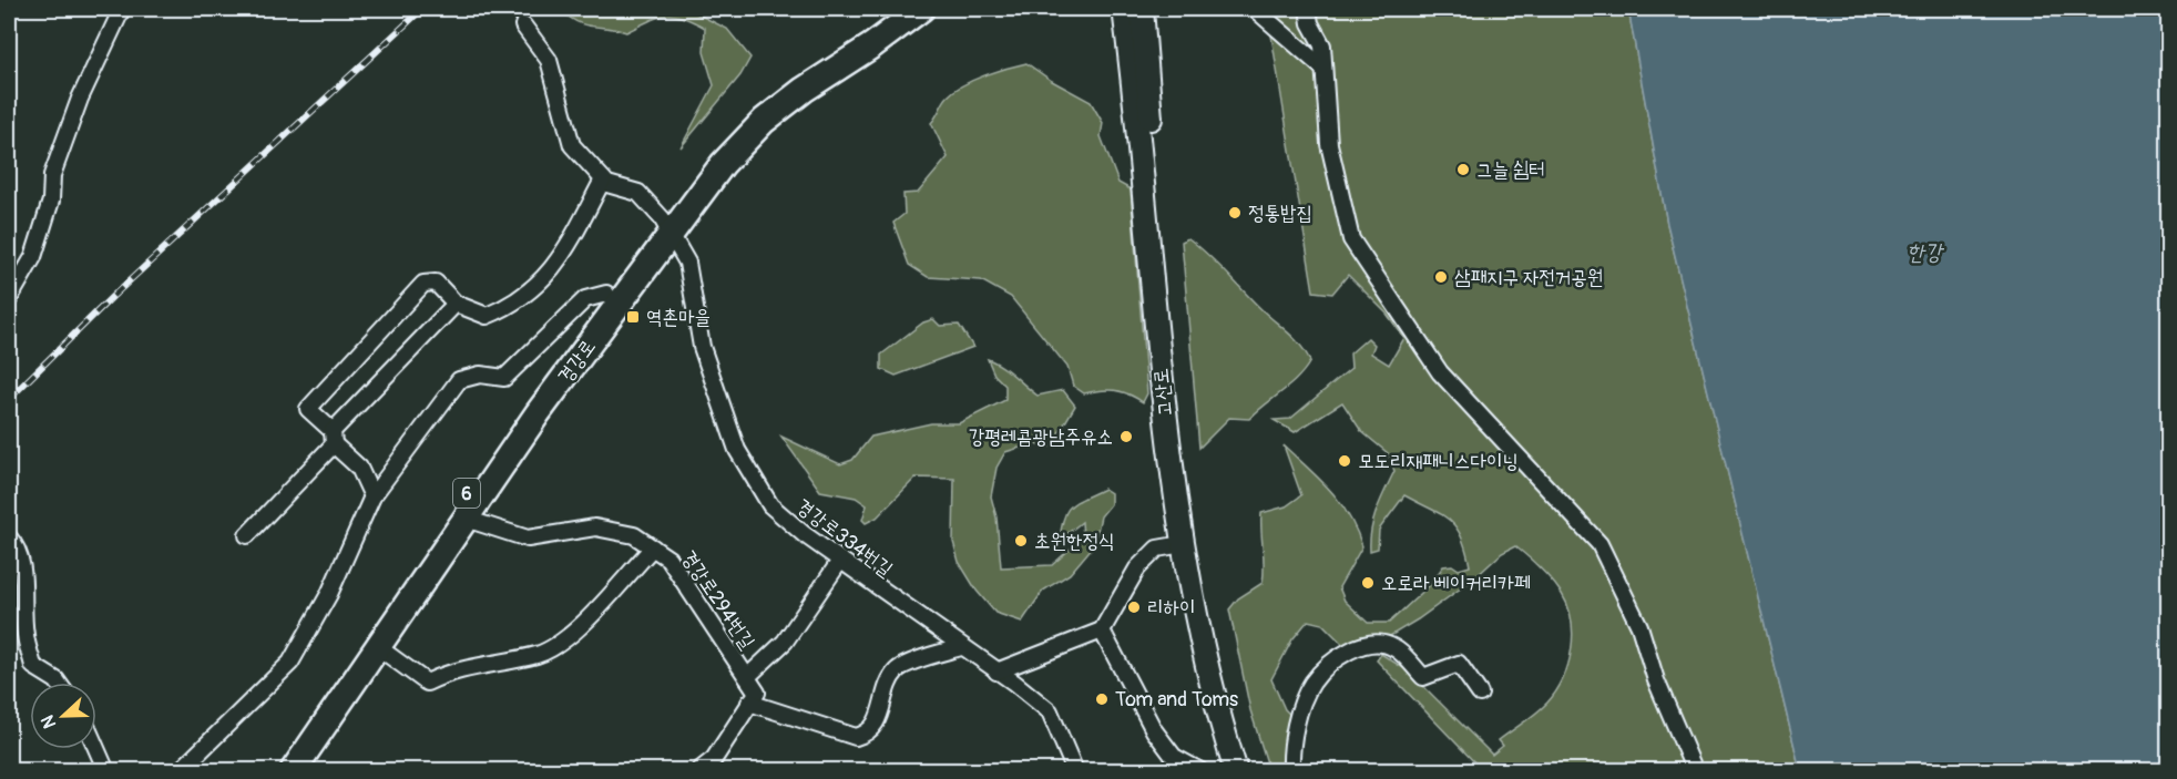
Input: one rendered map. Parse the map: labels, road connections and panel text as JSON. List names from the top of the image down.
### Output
{
  "streets": {
    "main road": ["경강로", "6"],
    "street": ["고산로", "경강로334번길", "경강로294번길"]
  },
  "crossings": [
    ["경강로", "경강로334번길"],
    ["경강로", "경강로294번길"]
  ],
  "water": ["한강"],
  "places": {
    "other": [
      "그늘 쉼터",
      "정통밥집",
      "삼패지구 자전거공원",
      "강평레콤광남주유소",
      "모도리재패니스다이닝",
      "초원한정식",
      "오로라 베이커리카페",
      "리하이",
      "Tom and Toms"
    ],
    "transit": ["역촌마을"]
  },
  "north": "left"
}
